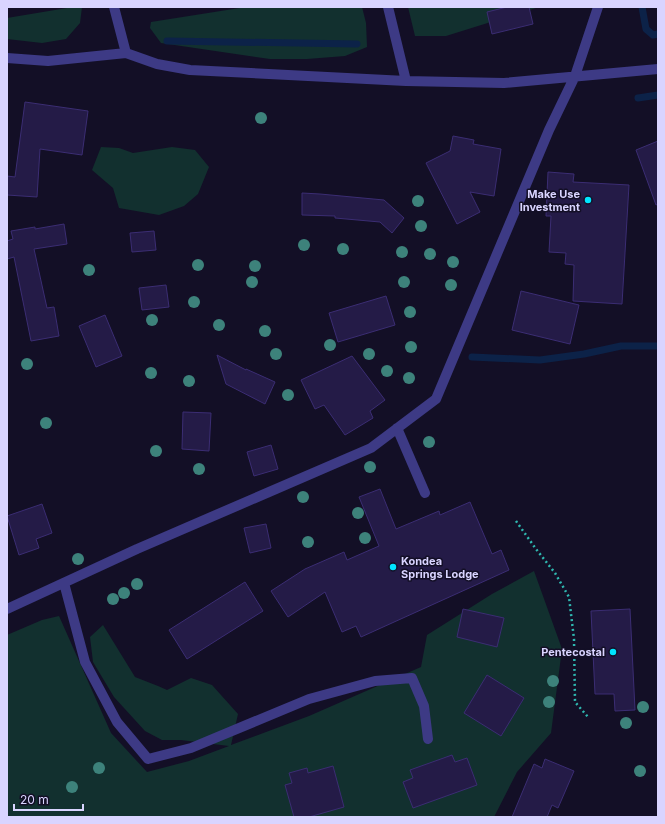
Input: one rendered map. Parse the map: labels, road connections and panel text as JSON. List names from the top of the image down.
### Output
{
  "places": ["Make Use Investment", "Kondea Springs Lodge", "Pentecostal"],
  "scale_bar": "20 m"
}
